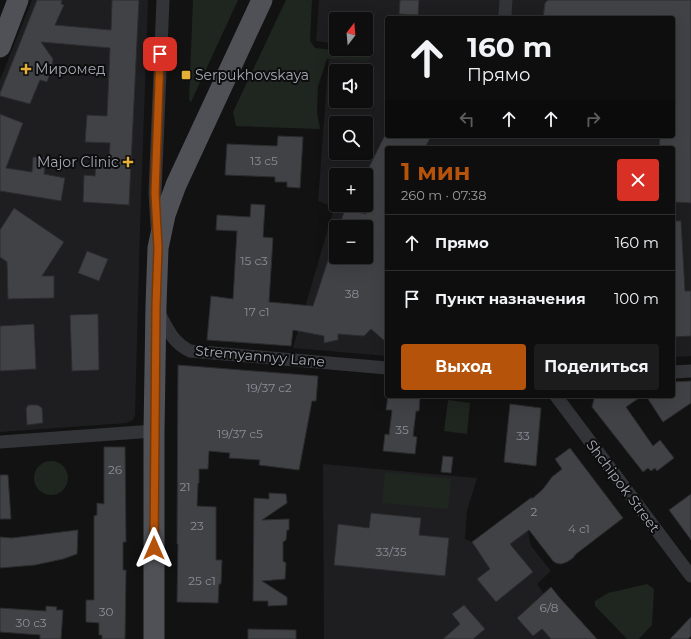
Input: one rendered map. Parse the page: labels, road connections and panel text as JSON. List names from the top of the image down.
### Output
{
  "streets": {
    "street": ["Stremyannyy Lane", "Shchipok Street"]
  },
  "places": {
    "health": ["Миромед", "Major Clinic"],
    "transit": ["Serpukhovskaya"]
  },
  "house_numbers": [
    "13 с5",
    "15 с3",
    "38",
    "17 с1",
    "19/37 с2",
    "35",
    "19/37 с5",
    "33",
    "26",
    "21",
    "2",
    "23",
    "4 с1",
    "33/35",
    "25 с1",
    "6/8",
    "30",
    "30 с3"
  ],
  "north": "top",
  "page": {
    "map_buttons": ["+", "−"],
    "turn": ["160 m", "Прямо"],
    "heading": ["1 мин", "260 m · 07:38"],
    "list": [
      {
        "name": "Прямо",
        "value": "160 m"
      },
      {
        "name": "Пункт назначения",
        "value": "100 m"
      }
    ],
    "buttons": ["Выход", "Поделиться"]
  }
}
